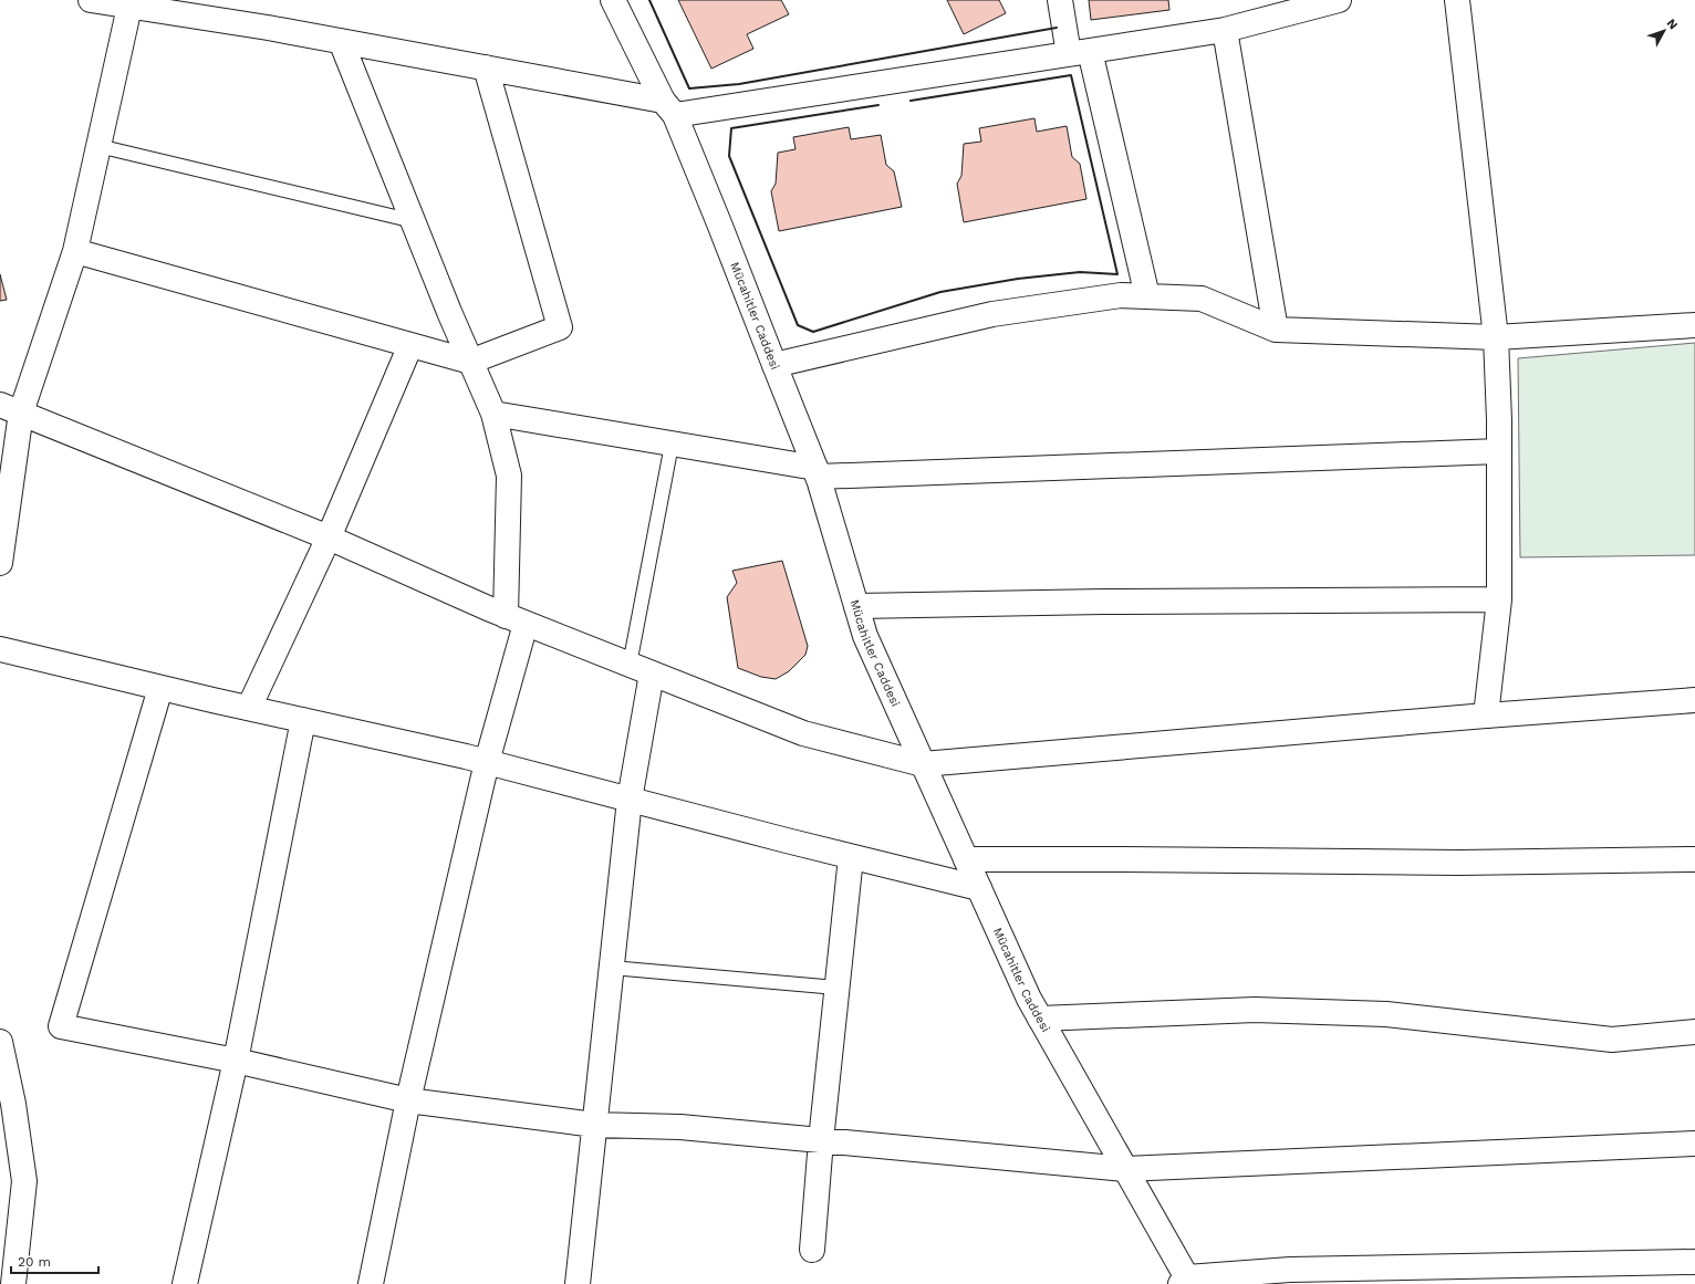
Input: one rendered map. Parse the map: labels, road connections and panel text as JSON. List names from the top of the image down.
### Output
{
  "streets": {
    "street": ["Mücahitler Caddesi"]
  },
  "scale_bar": "20 m",
  "north": "top right"
}
